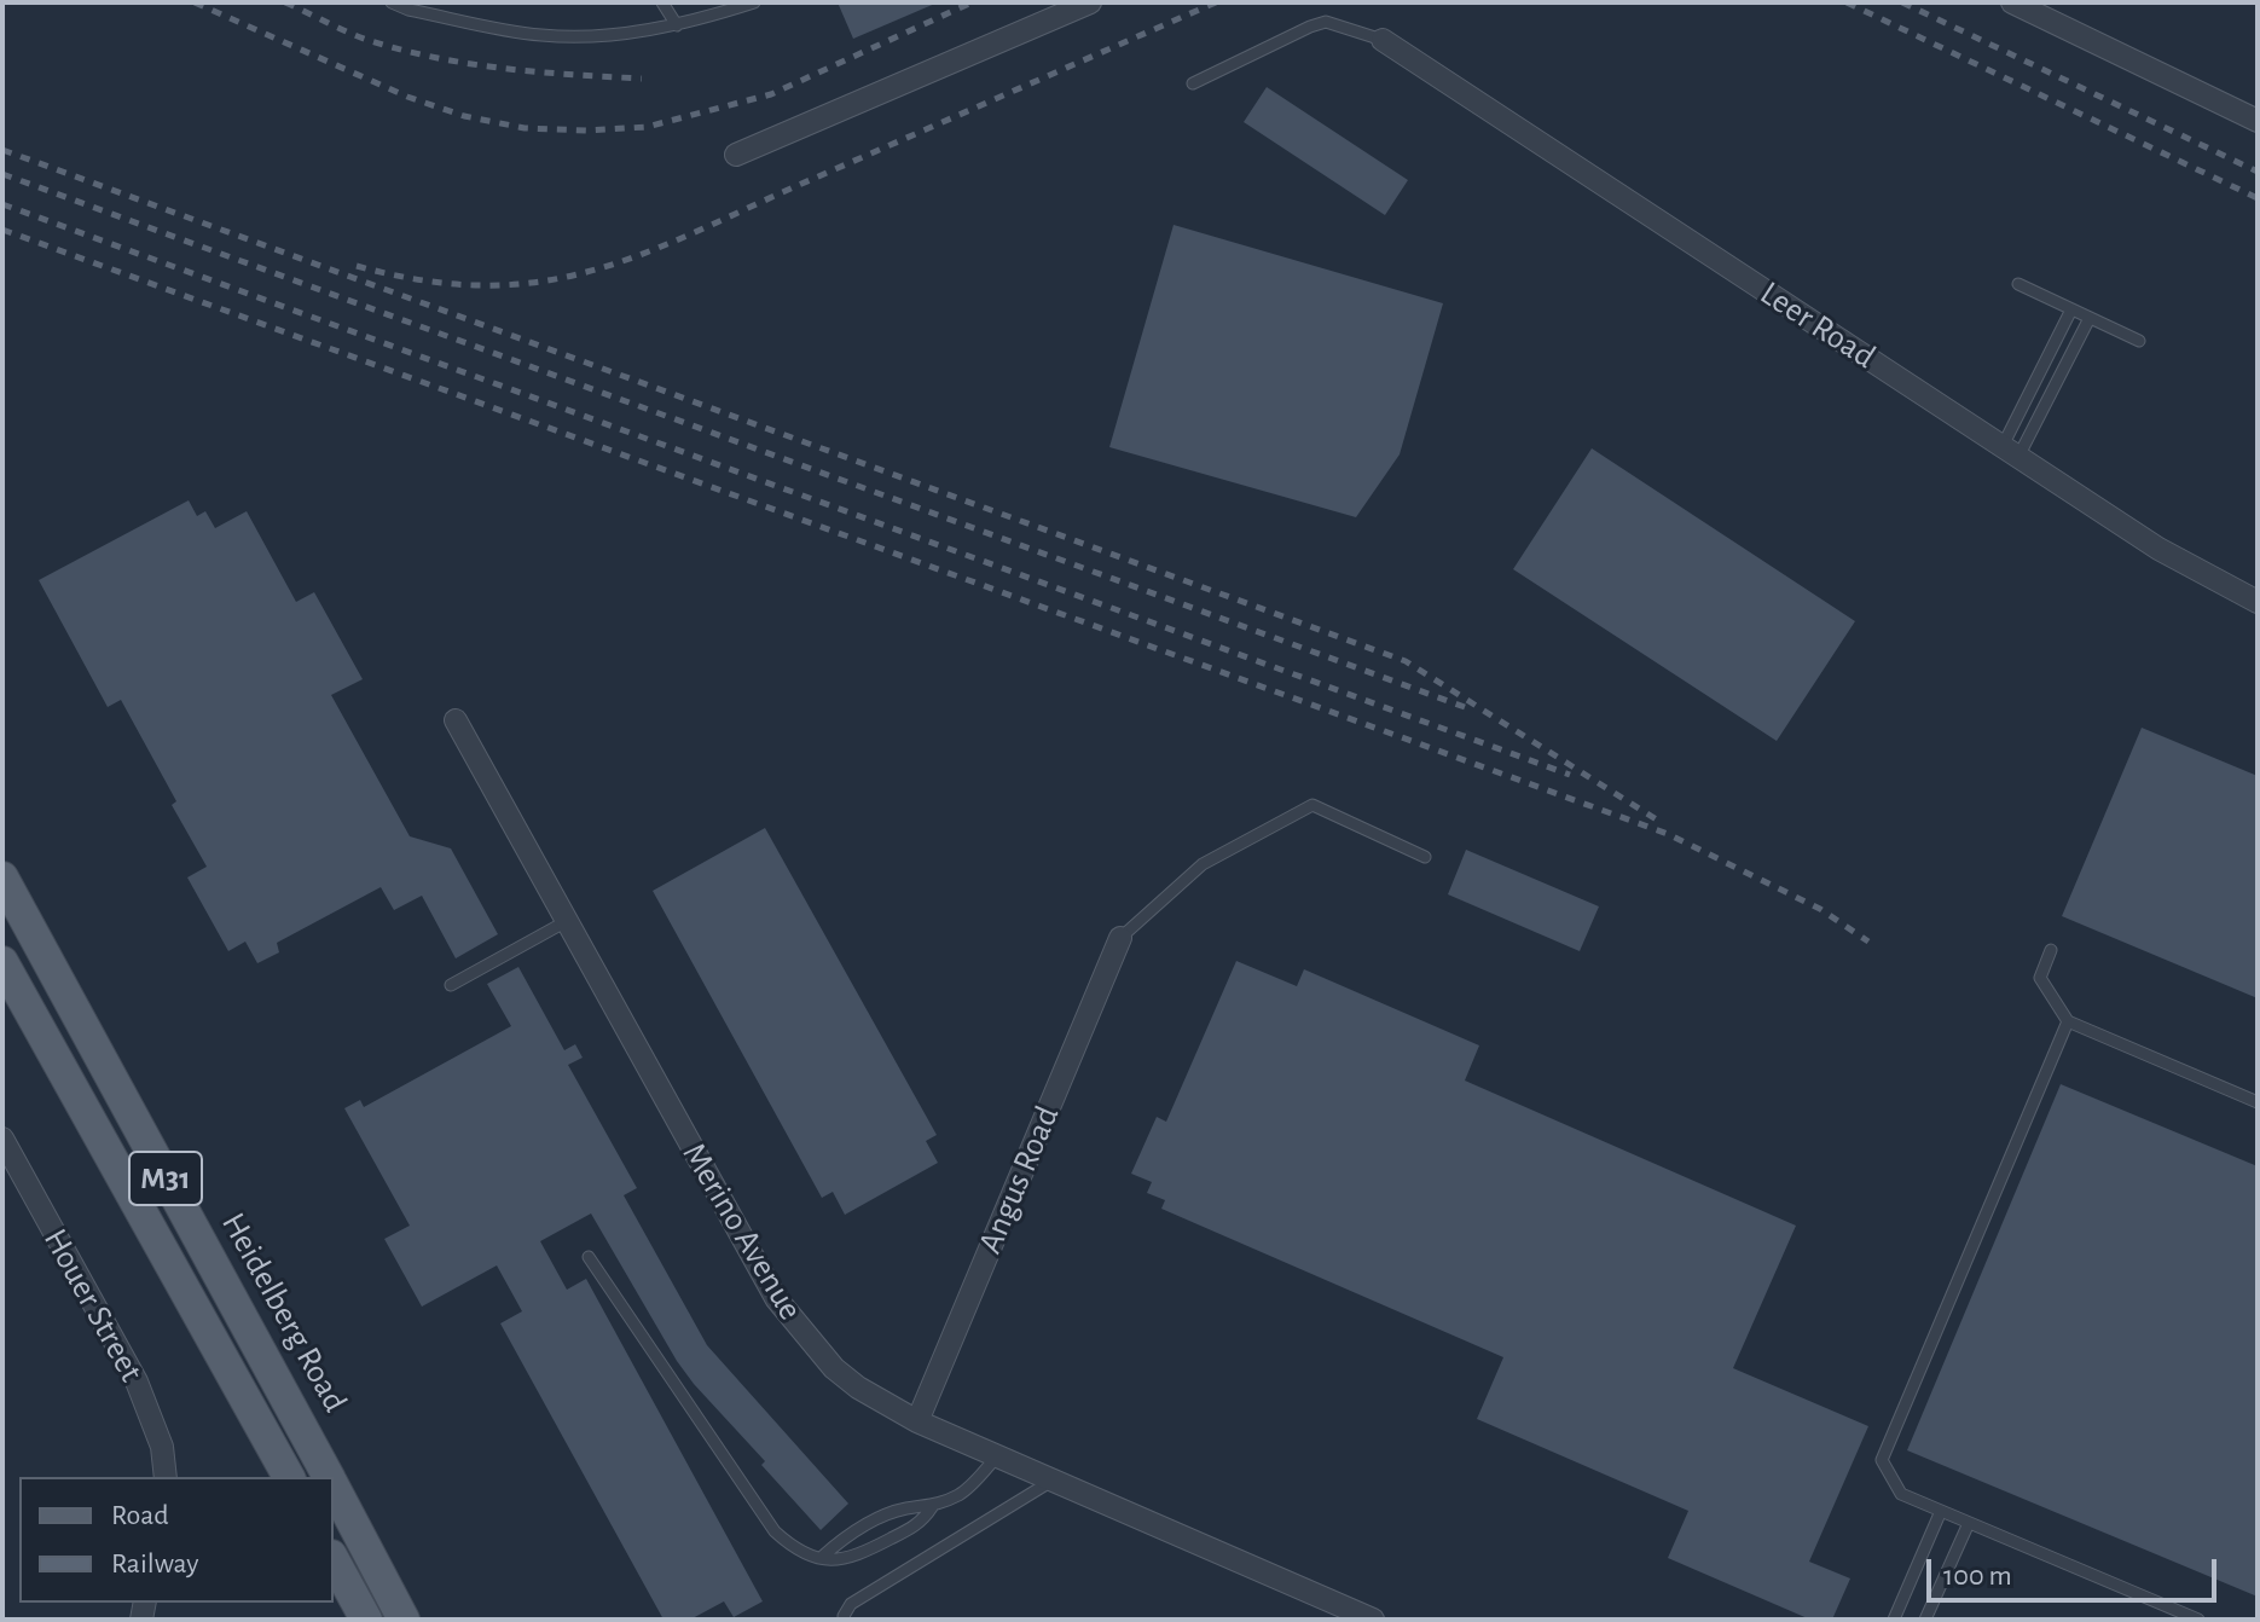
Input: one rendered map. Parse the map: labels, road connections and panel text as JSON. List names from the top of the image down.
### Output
{
  "streets": {
    "main road": ["M31", "Heidelberg Road"],
    "street": [
      "Leer Road",
      "Angus Road",
      "Merino Avenue",
      "Houer Street"
    ]
  },
  "crossings": [
    ["Angus Road", "Merino Avenue"]
  ],
  "legend": ["Road", "Railway"],
  "scale_bar": "100 m"
}
